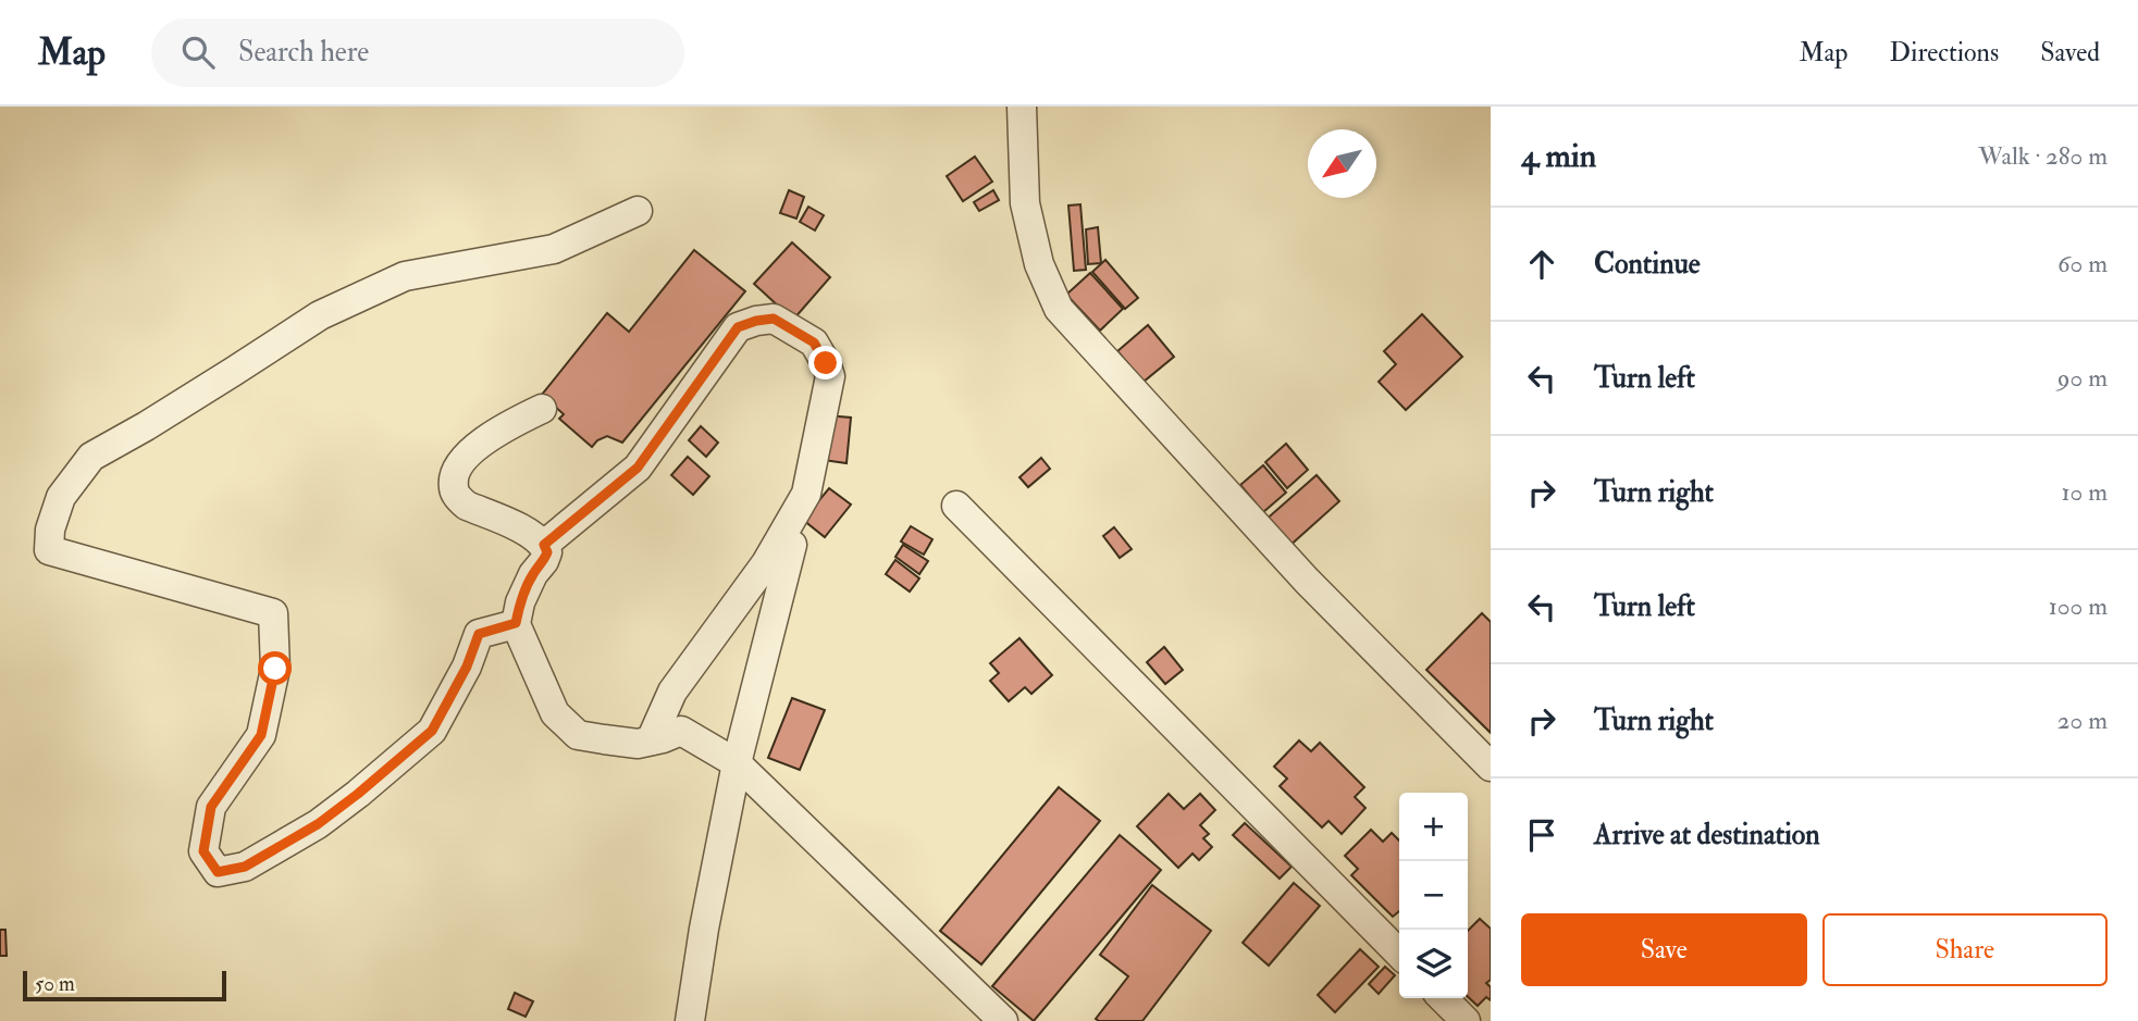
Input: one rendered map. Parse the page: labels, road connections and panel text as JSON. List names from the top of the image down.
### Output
{
  "scale_bar": "50 m",
  "north": "bottom left",
  "page": {
    "header": "Map",
    "search": "Search here",
    "nav": ["Map", "Directions", "Saved"],
    "heading": ["4 min", "Walk · 280 m"],
    "list": [
      ["Continue", "60 m"],
      ["Turn left", "90 m"],
      ["Turn right", "10 m"],
      ["Turn left", "100 m"],
      ["Turn right", "20 m"],
      "Arrive at destination"
    ],
    "map_buttons": ["+", "−"],
    "buttons": ["Save", "Share"],
    "scale": "50 m"
  }
}
